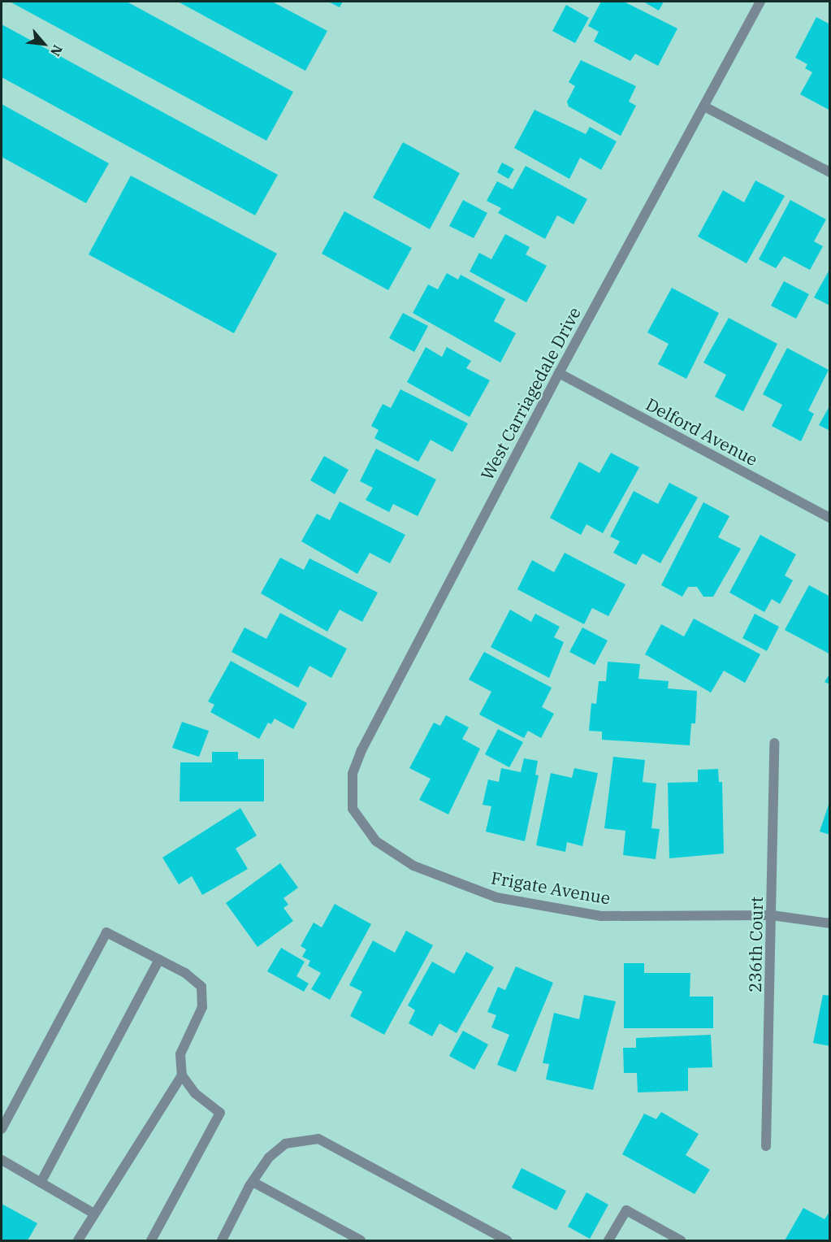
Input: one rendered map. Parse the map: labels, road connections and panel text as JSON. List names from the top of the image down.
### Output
{
  "streets": {
    "street": [
      "West Carriagedale Drive",
      "Delford Avenue",
      "Frigate Avenue",
      "236th Court"
    ]
  },
  "crossings": [
    ["West Carriagedale Drive", "Delford Avenue"],
    ["West Carriagedale Drive", "Frigate Avenue"],
    ["Frigate Avenue", "236th Court"]
  ],
  "north": "bottom right"
}
